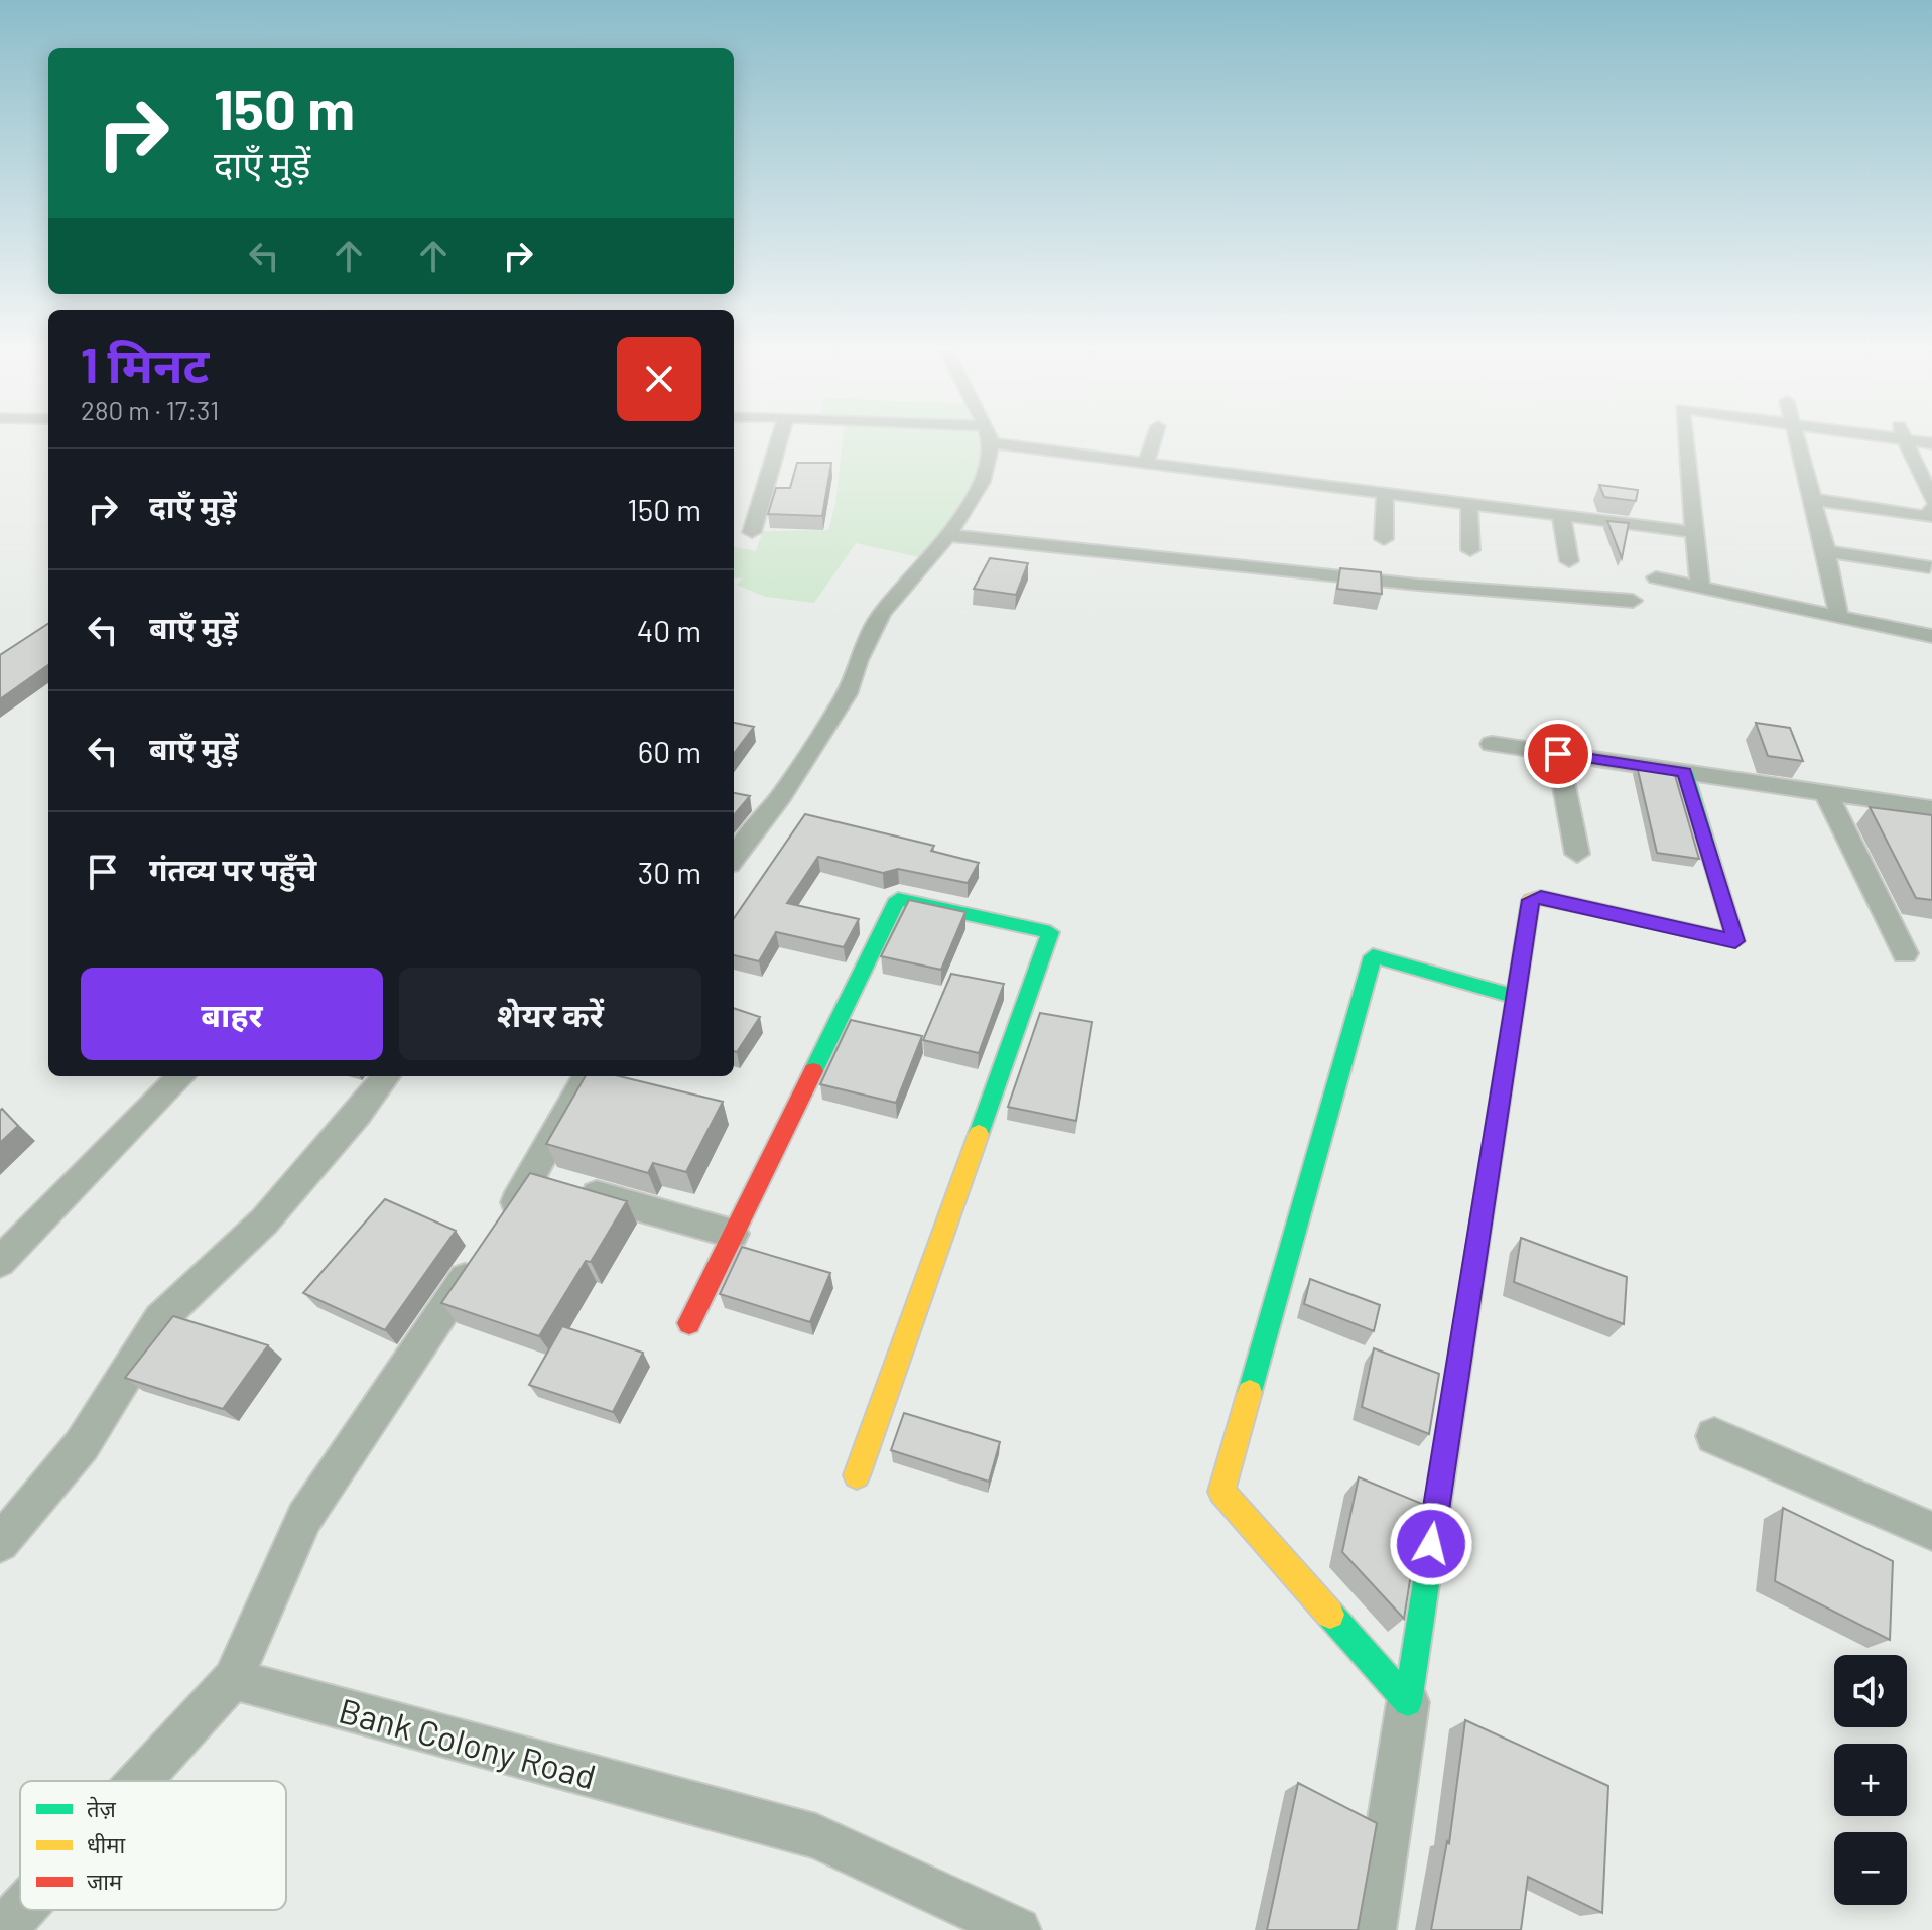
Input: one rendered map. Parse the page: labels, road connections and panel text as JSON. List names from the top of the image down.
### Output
{
  "streets": {
    "street": ["Bank Colony Road"]
  },
  "legend": ["तेज़", "धीमा", "जाम"],
  "page": {
    "turn": ["150 m", "दाएँ मुड़ें"],
    "heading": ["1 मिनट", "280 m · 17:31"],
    "list": [
      {
        "name": "दाएँ मुड़ें",
        "value": "150 m"
      },
      {
        "name": "बाएँ मुड़ें",
        "value": "40 m"
      },
      {
        "name": "बाएँ मुड़ें",
        "value": "60 m"
      },
      {
        "name": "गंतव्य पर पहुँचे",
        "value": "30 m"
      }
    ],
    "buttons": ["बाहर", "शेयर करें"],
    "map_buttons": ["+", "−"]
  }
}
